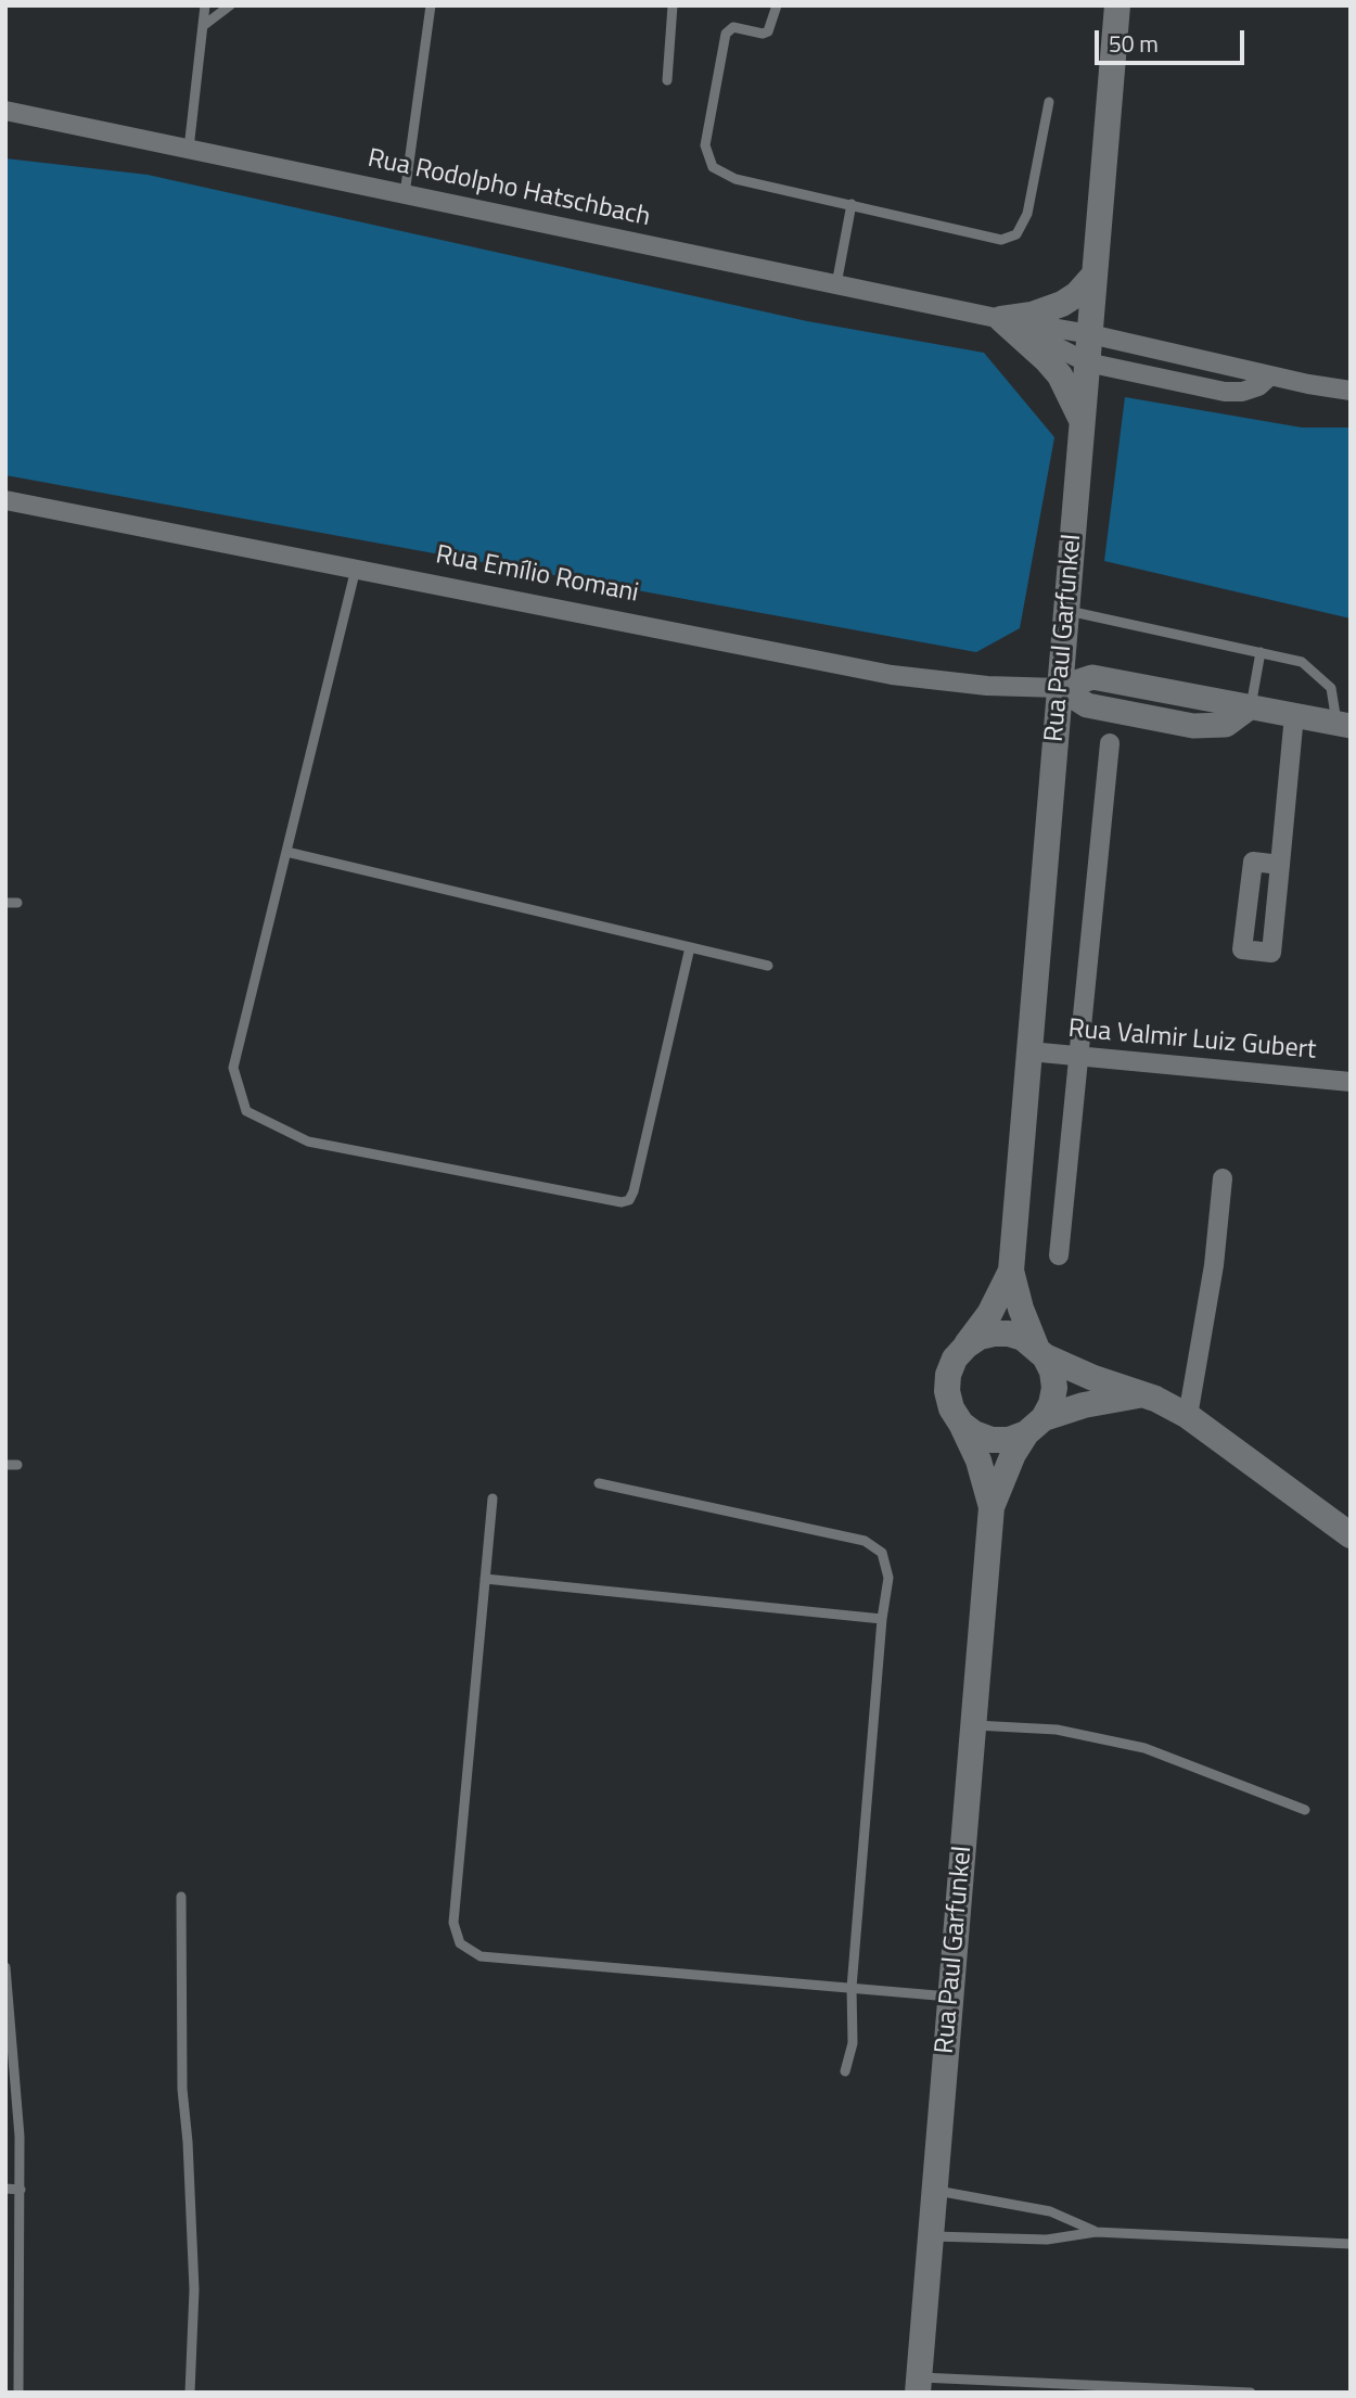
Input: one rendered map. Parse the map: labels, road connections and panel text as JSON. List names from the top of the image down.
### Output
{
  "streets": {
    "main road": ["Rua Paul Garfunkel"],
    "street": ["Rua Rodolpho Hatschbach", "Rua Emílio Romani", "Rua Valmir Luiz Gubert"]
  },
  "crossings": [
    ["Rua Rodolpho Hatschbach", "Rua Paul Garfunkel"],
    ["Rua Emílio Romani", "Rua Paul Garfunkel"],
    ["Rua Paul Garfunkel", "Rua Valmir Luiz Gubert"]
  ],
  "scale_bar": "50 m"
}
